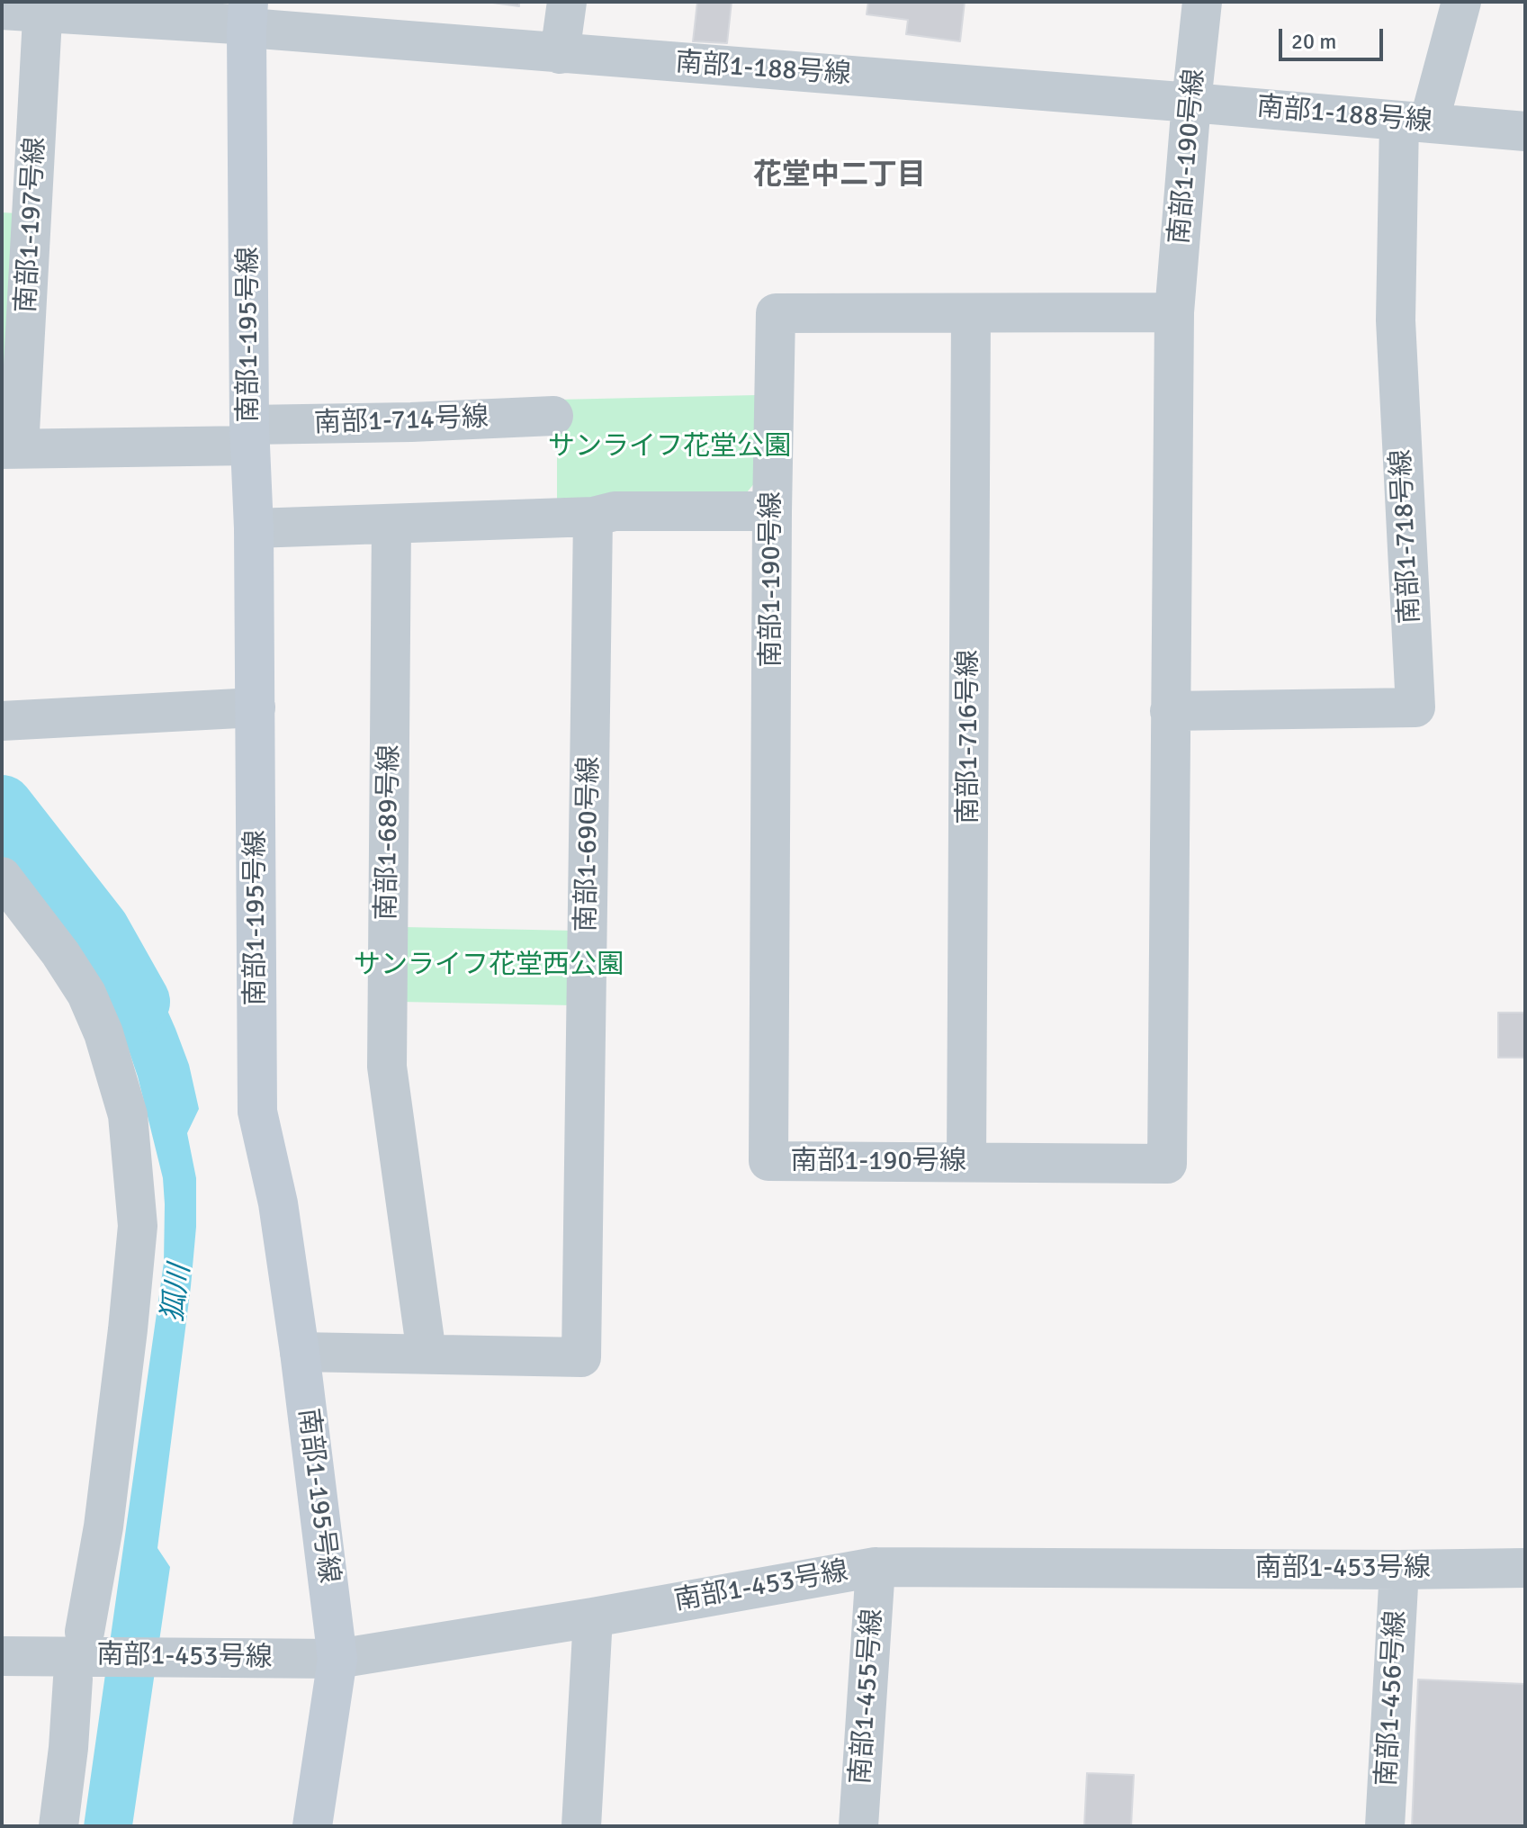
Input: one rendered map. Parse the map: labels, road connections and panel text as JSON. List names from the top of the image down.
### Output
{
  "streets": {
    "street": [
      "南部1-188号線",
      "南部1-190号線",
      "南部1-197号線",
      "南部1-195号線",
      "南部1-714号線",
      "南部1-718号線",
      "南部1-716号線",
      "南部1-689号線",
      "南部1-690号線",
      "南部1-453号線",
      "南部1-455号線",
      "南部1-456号線"
    ]
  },
  "crossings": [
    ["南部1-188号線", "南部1-190号線"],
    ["南部1-188号線", "南部1-197号線"],
    ["南部1-188号線", "南部1-195号線"],
    ["南部1-188号線", "南部1-718号線"],
    ["南部1-190号線", "南部1-718号線"],
    ["南部1-190号線", "南部1-716号線"],
    ["南部1-197号線", "南部1-714号線"],
    ["南部1-195号線", "南部1-714号線"],
    ["南部1-195号線", "南部1-690号線"],
    ["南部1-195号線", "南部1-453号線"],
    ["南部1-689号線", "南部1-690号線"],
    ["南部1-453号線", "南部1-455号線"],
    ["南部1-453号線", "南部1-456号線"]
  ],
  "districts": ["花堂中二丁目"],
  "water": ["狐川"],
  "parks": ["サンライフ花堂公園", "サンライフ花堂西公園"],
  "scale_bar": "20 m"
}
